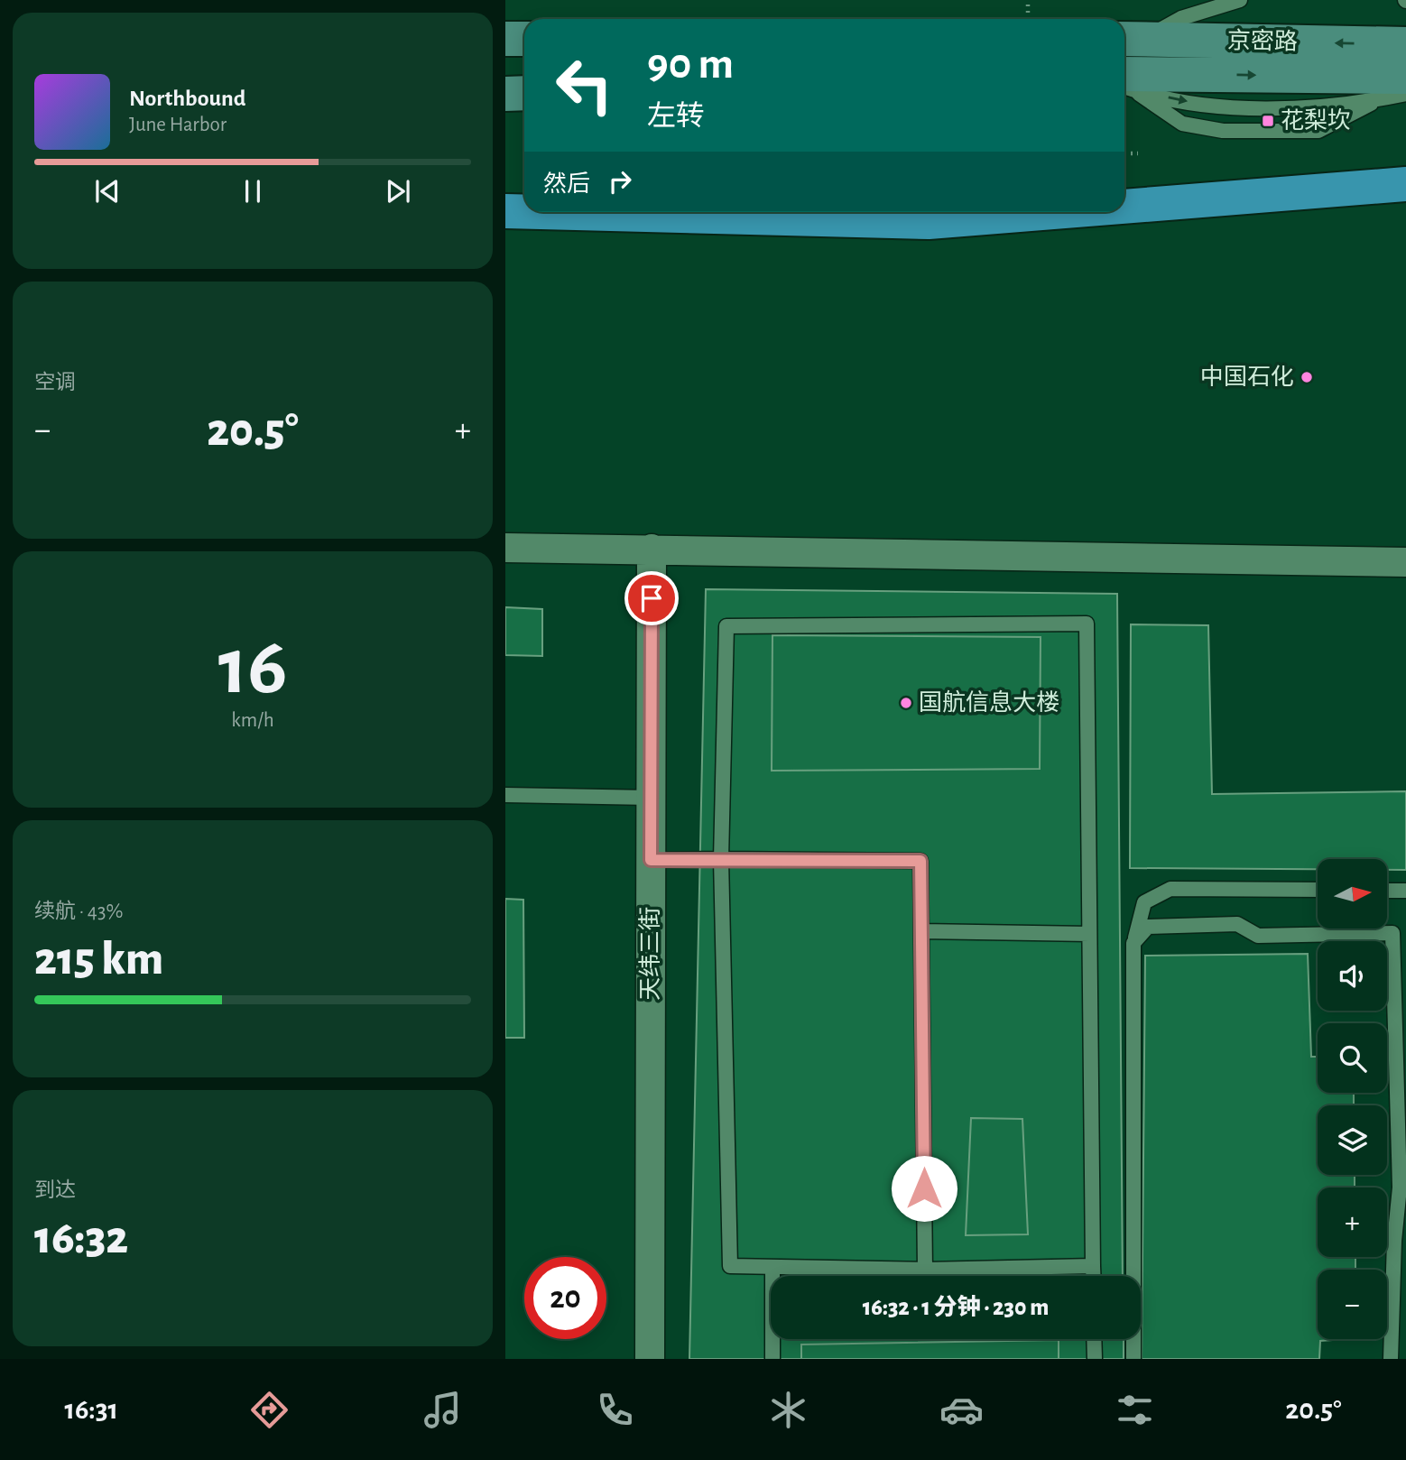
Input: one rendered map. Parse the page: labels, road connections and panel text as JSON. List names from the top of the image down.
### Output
{
  "streets": {
    "main road": ["京密路"],
    "street": ["天纬三街"]
  },
  "places": {
    "transit": ["花梨坎"],
    "other": ["中国石化", "国航信息大楼"]
  },
  "north": "right",
  "page": {
    "turn": ["90 m", "左转"],
    "song": ["Northbound", "June Harbor"],
    "then": "然后",
    "tile": [
      "空调",
      ["16", "km/h"],
      ["续航 · 43%", "215 km"],
      ["到达", "16:32"]
    ],
    "heat": ["−", "20.5°", "+"],
    "map_buttons": ["+", "−"],
    "limit": "20",
    "trip": "16:32 · 1 分钟 · 230 m",
    "tabs": ["16:31", "20.5°"]
  }
}
